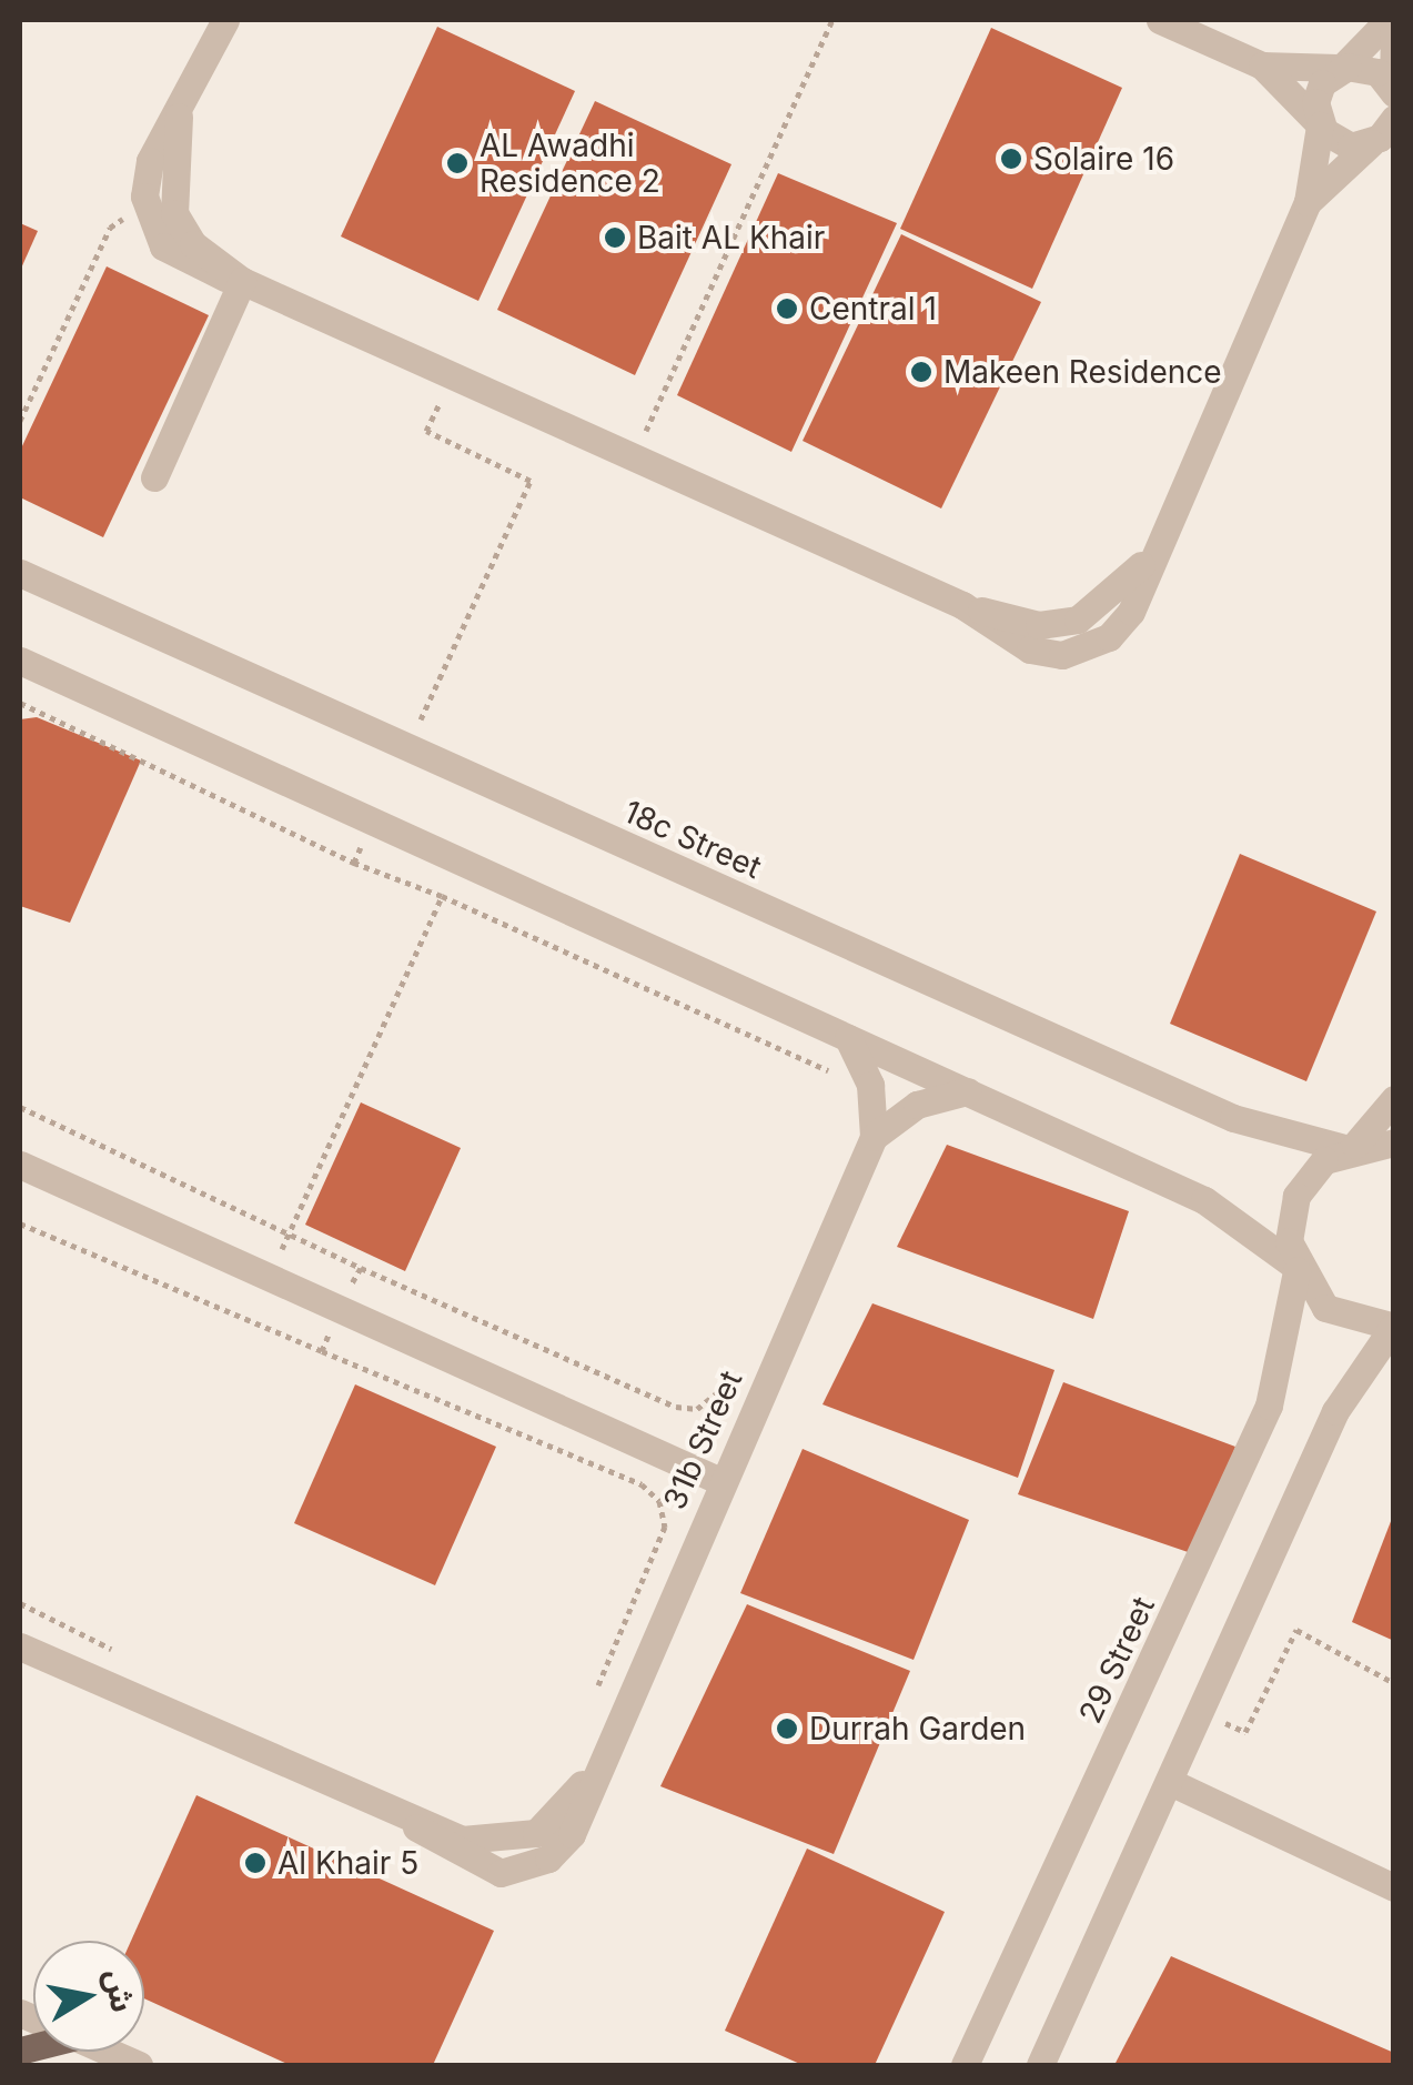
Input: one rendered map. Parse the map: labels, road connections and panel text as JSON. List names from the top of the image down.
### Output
{
  "streets": {
    "street": ["18c Street", "31b Street", "29 Street"]
  },
  "crossings": [
    ["18c Street", "29 Street"]
  ],
  "places": [
    "Solaire 16",
    "AL Awadhi Residence 2",
    "Bait AL Khair",
    "Central 1",
    "Makeen Residence",
    "Durrah Garden",
    "Al Khair 5"
  ],
  "north": "right"
}
